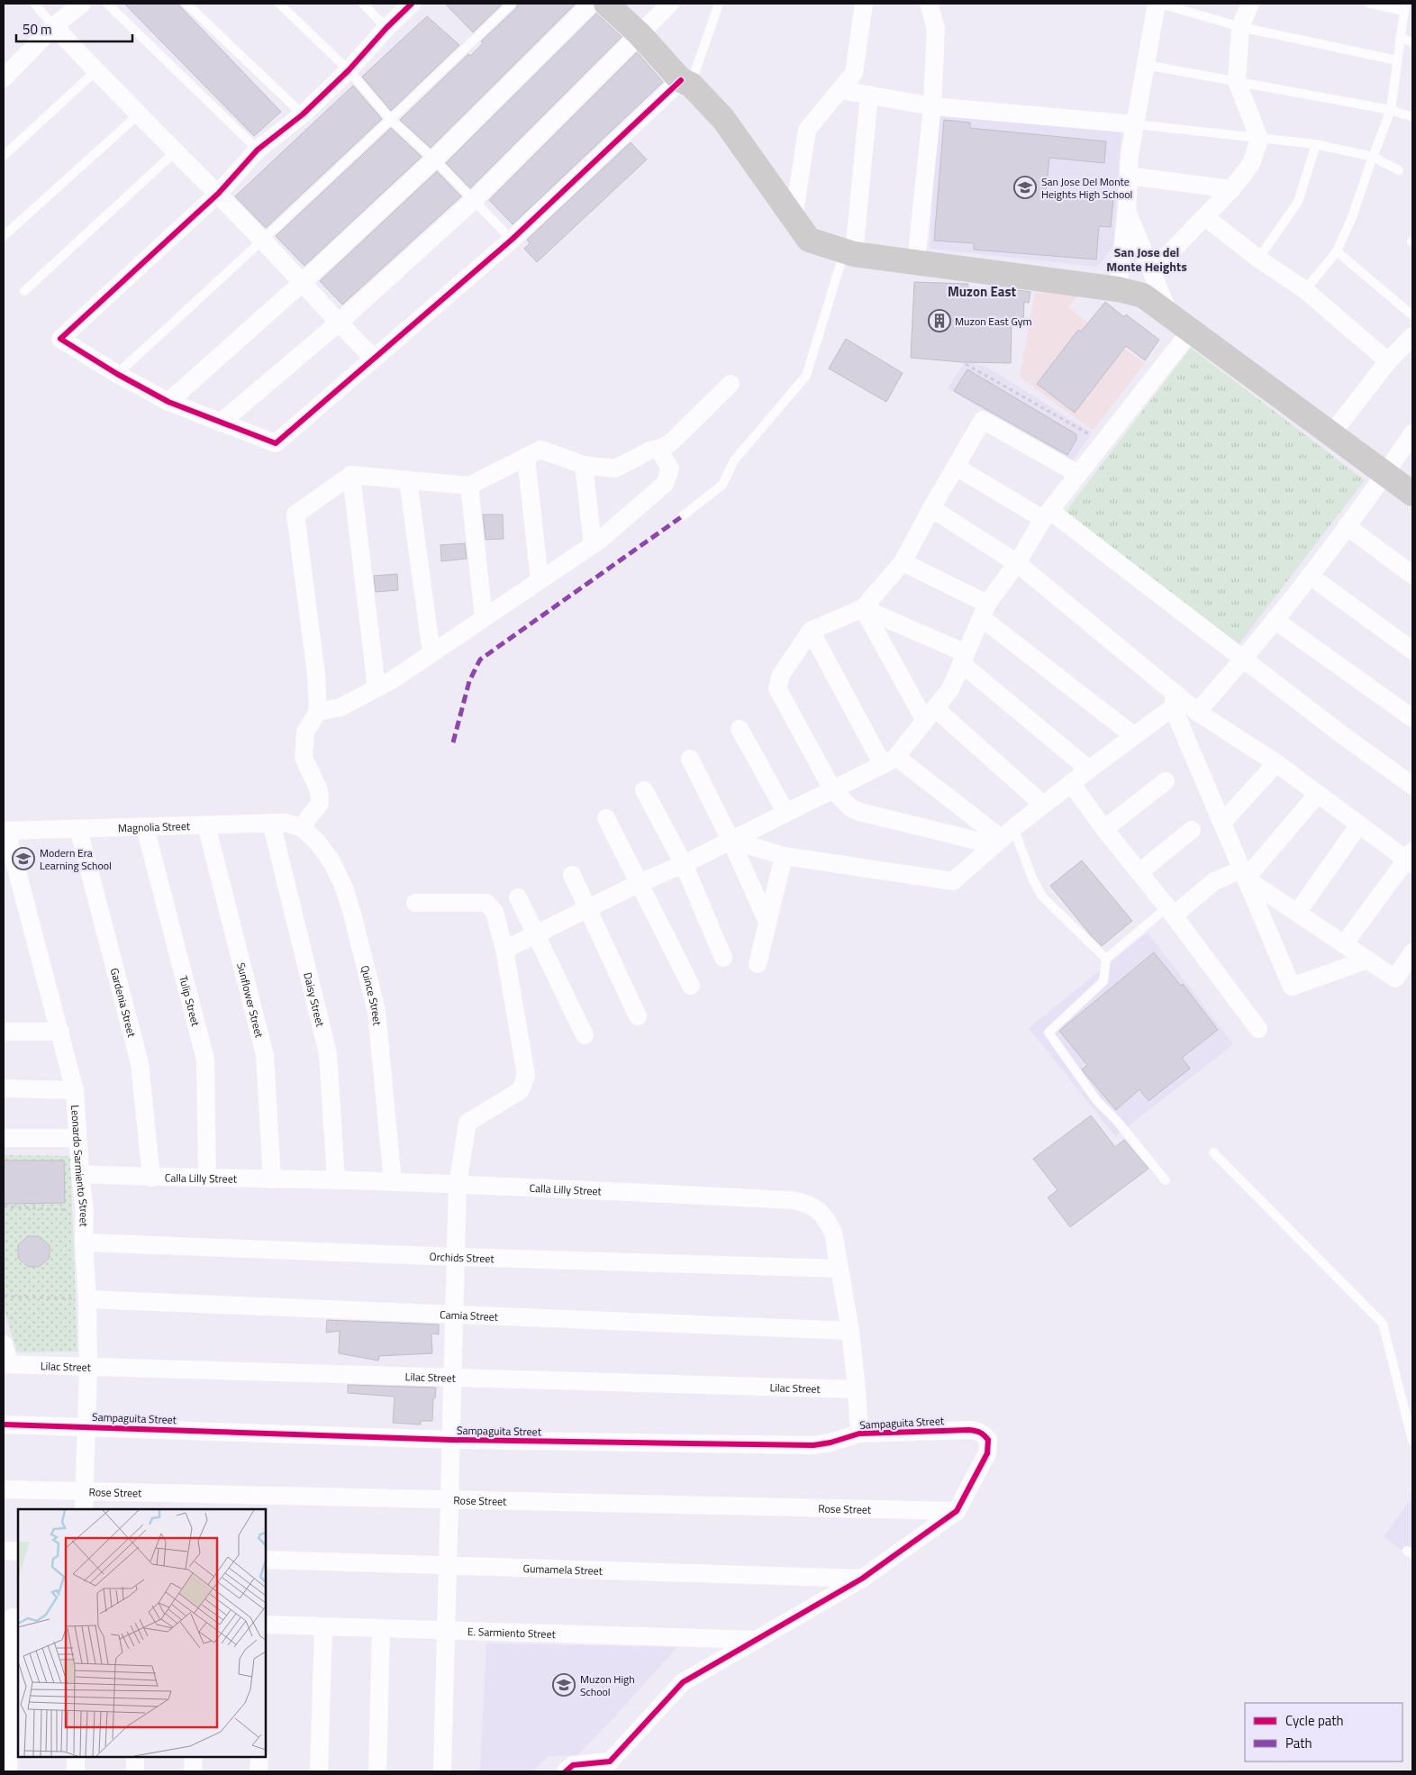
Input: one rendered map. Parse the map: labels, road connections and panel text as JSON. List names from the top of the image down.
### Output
{
  "streets": {
    "street": [
      "Magnolia Street",
      "Quince Street",
      "Daisy Street",
      "Sunflower Street",
      "Tulip Street",
      "Gardenia Street",
      "Leonardo Sarmiento Street",
      "Calla Lilly Street",
      "Orchids Street",
      "Camia Street",
      "Lilac Street",
      "Sampaguita Street",
      "Rose Street",
      "Gumamela Street",
      "E. Sarmiento Street"
    ]
  },
  "crossings": [
    ["Magnolia Street", "Quince Street"],
    ["Magnolia Street", "Daisy Street"],
    ["Magnolia Street", "Sunflower Street"],
    ["Magnolia Street", "Tulip Street"],
    ["Magnolia Street", "Gardenia Street"],
    ["Magnolia Street", "Leonardo Sarmiento Street"],
    ["Quince Street", "Calla Lilly Street"],
    ["Daisy Street", "Calla Lilly Street"],
    ["Sunflower Street", "Calla Lilly Street"],
    ["Tulip Street", "Calla Lilly Street"],
    ["Gardenia Street", "Calla Lilly Street"],
    ["Leonardo Sarmiento Street", "Calla Lilly Street"],
    ["Leonardo Sarmiento Street", "Orchids Street"],
    ["Leonardo Sarmiento Street", "Camia Street"],
    ["Leonardo Sarmiento Street", "Lilac Street"],
    ["Leonardo Sarmiento Street", "Sampaguita Street"],
    ["Leonardo Sarmiento Street", "Rose Street"],
    ["Calla Lilly Street", "Orchids Street"],
    ["Calla Lilly Street", "Camia Street"],
    ["Calla Lilly Street", "Lilac Street"],
    ["Calla Lilly Street", "Sampaguita Street"],
    ["Sampaguita Street", "Rose Street"]
  ],
  "districts": ["San Jose del Monte Heights", "Muzon East"],
  "places": {
    "school or university": ["San Jose Del Monte Heights High School", "Modern Era Learning School", "Muzon High School"],
    "building": ["Muzon East Gym"]
  },
  "legend": ["Cycle path", "Path"],
  "scale_bar": "50 m"
}
